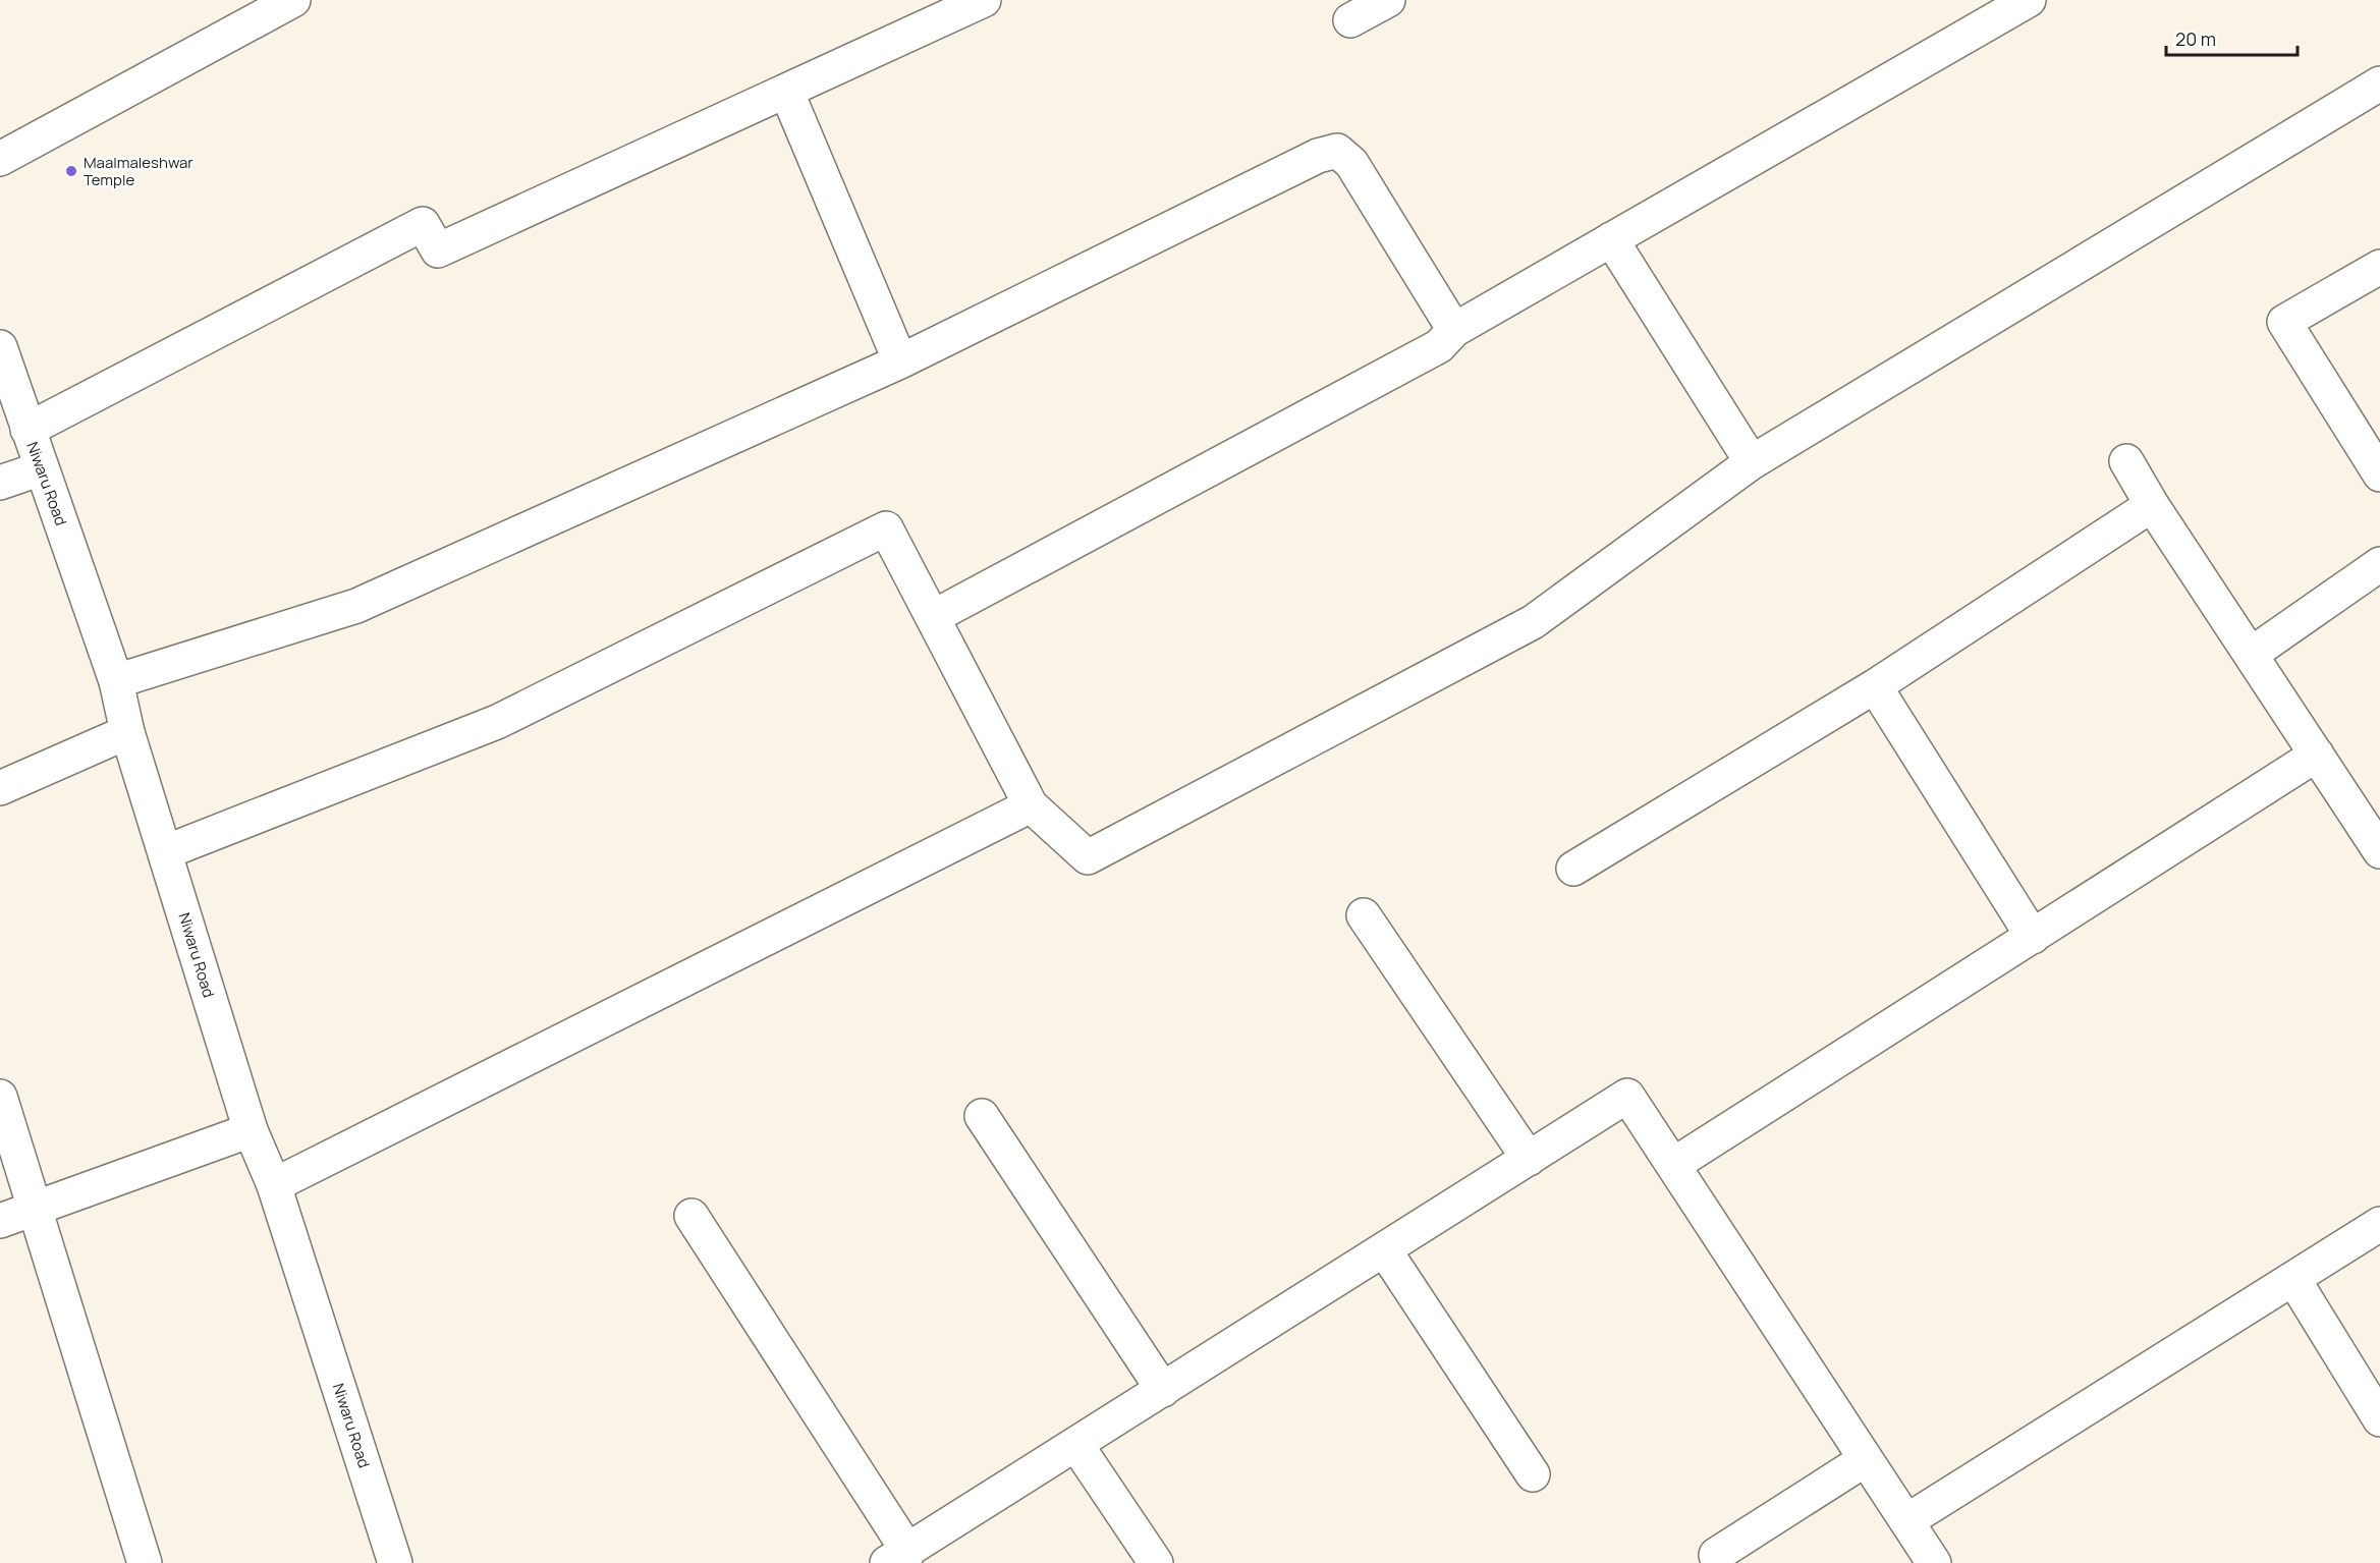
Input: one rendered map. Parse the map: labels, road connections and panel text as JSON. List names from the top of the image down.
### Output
{
  "streets": {
    "street": ["Niwaru Road"]
  },
  "places": ["Maalmaleshwar Temple"],
  "scale_bar": "20 m"
}
